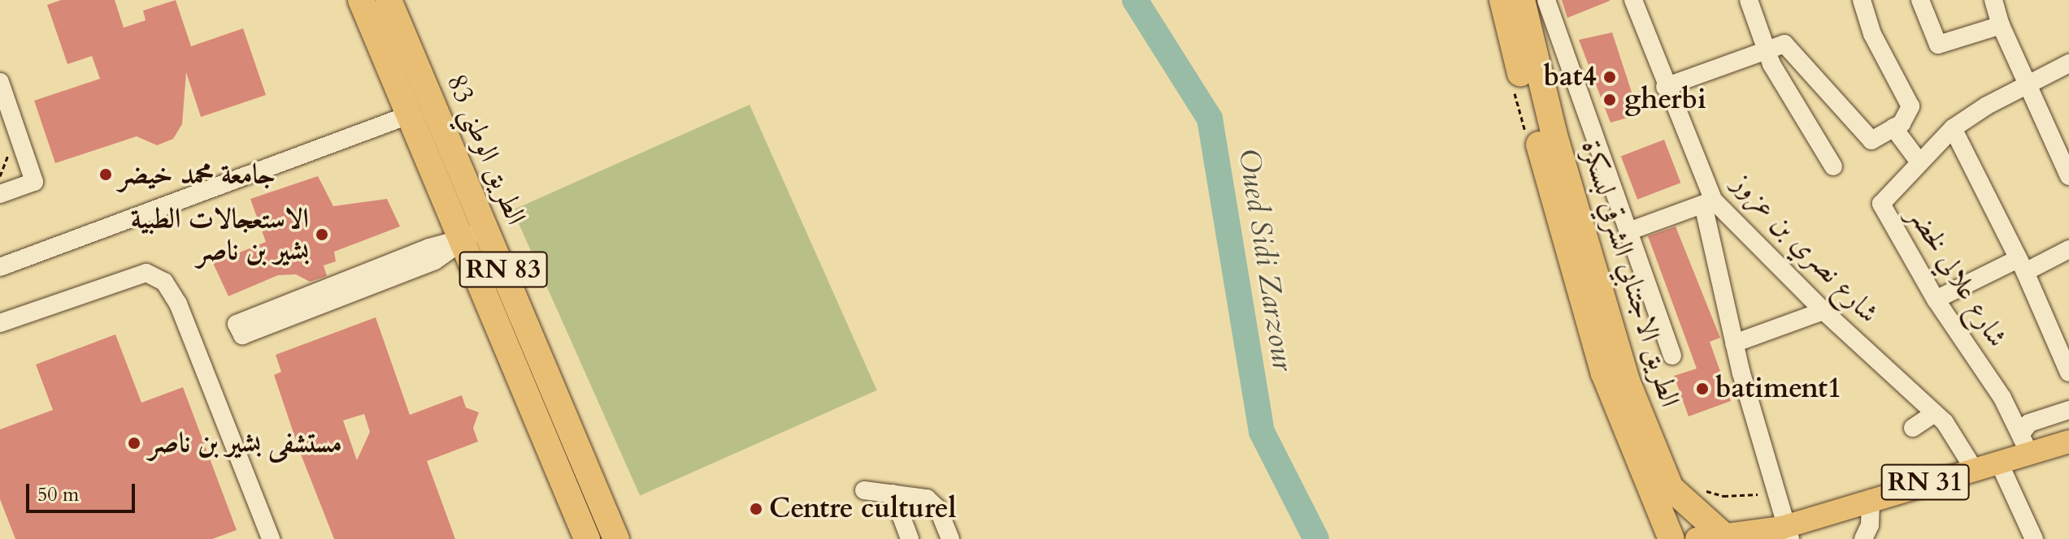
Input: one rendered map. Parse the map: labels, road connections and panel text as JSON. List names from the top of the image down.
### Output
{
  "streets": {
    "highway": ["الطريق الوطني 83", "RN 83", "الطريق الاجتنابي الشرقي لبسكرة"],
    "main road": ["RN 31"],
    "street": ["شارع نصري بن عزوز", "شارع علالي لخضر"]
  },
  "crossings": [
    ["شارع نصري بن عزوز", "RN 31"],
    ["الطريق الاجتنابي الشرقي لبسكرة", "RN 31"],
    ["شارع علالي لخضر", "RN 31"]
  ],
  "water": ["Oued Sidi Zarzour"],
  "places": [
    "bat4",
    "gherbi",
    "جامعة محمد خيضر",
    "الاستعجالات الطبية بشير بن ناصر",
    "batiment1",
    "مستشفى بشير بن ناصر",
    "Centre culturel"
  ],
  "scale_bar": "50 m"
}
